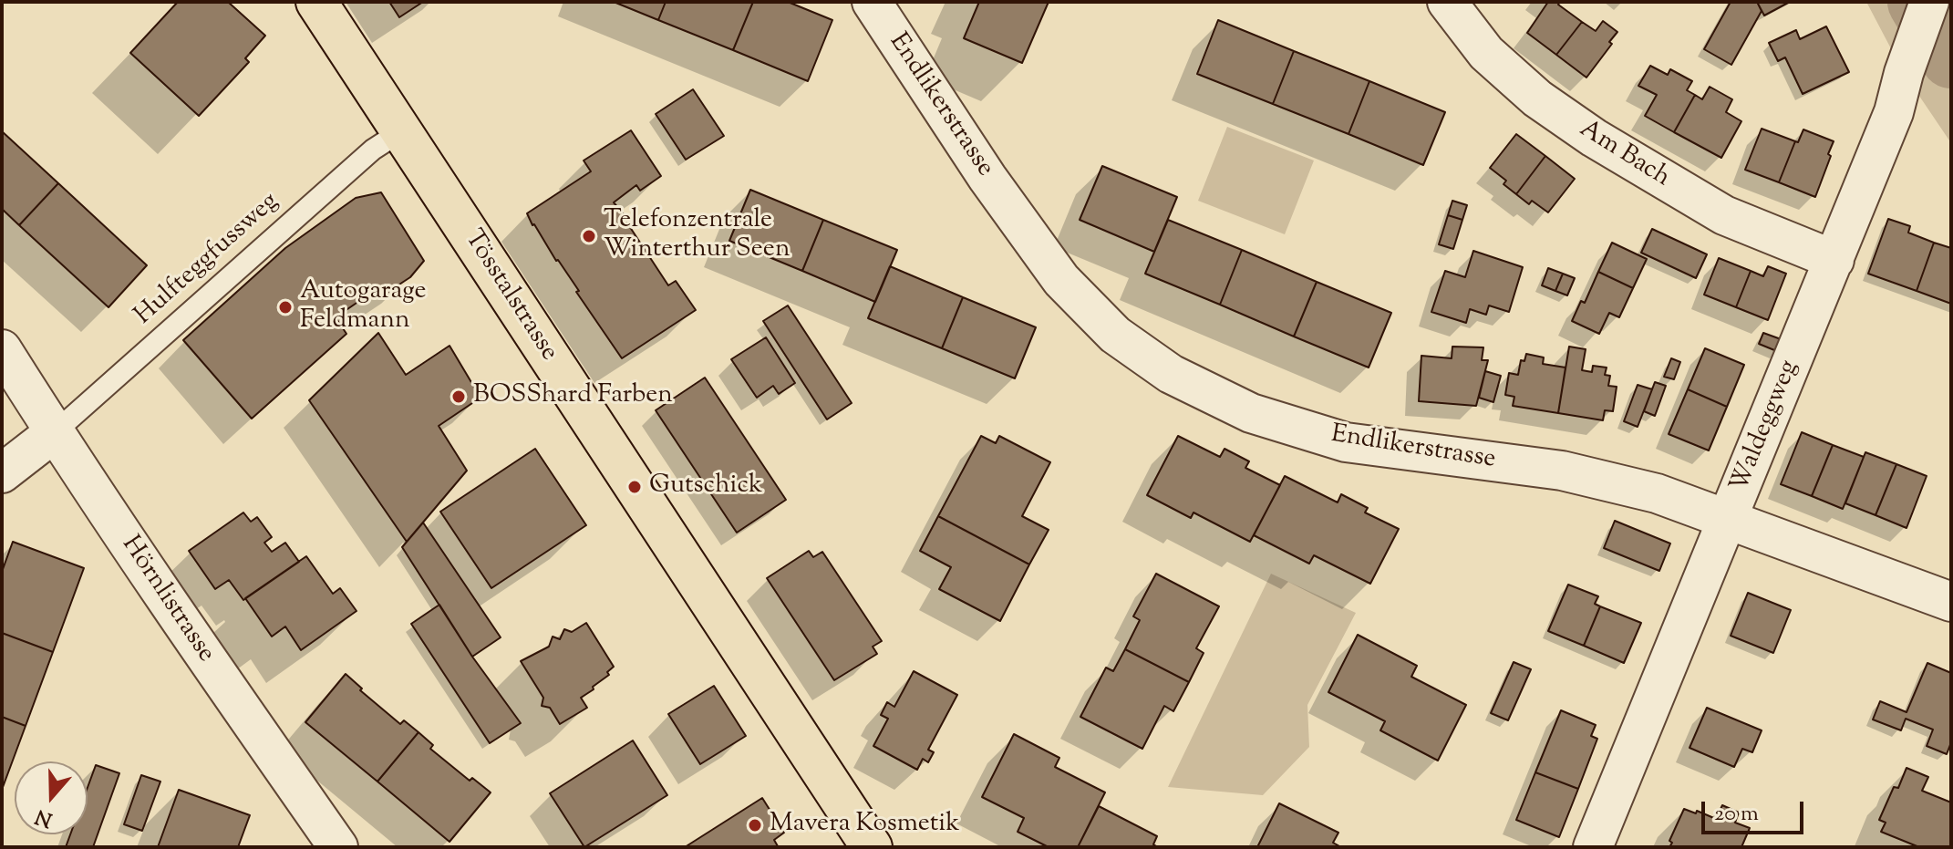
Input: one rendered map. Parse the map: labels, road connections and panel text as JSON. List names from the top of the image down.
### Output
{
  "streets": {
    "main road": ["Tösstalstrasse"],
    "street": [
      "Endlikerstrasse",
      "Am Bach",
      "Waldeggweg",
      "Hörnlistrasse"
    ],
    "lane": ["Hulfteggfussweg"]
  },
  "crossings": [
    ["Endlikerstrasse", "Waldeggweg"],
    ["Am Bach", "Waldeggweg"],
    ["Hulfteggfussweg", "Tösstalstrasse"],
    ["Hulfteggfussweg", "Hörnlistrasse"]
  ],
  "places": [
    "Telefonzentrale Winterthur Seen",
    "Autogarage Feldmann",
    "BOSShard Farben",
    "Gutschick",
    "Mavera Kosmetik"
  ],
  "scale_bar": "20 m",
  "north": "bottom"
}
